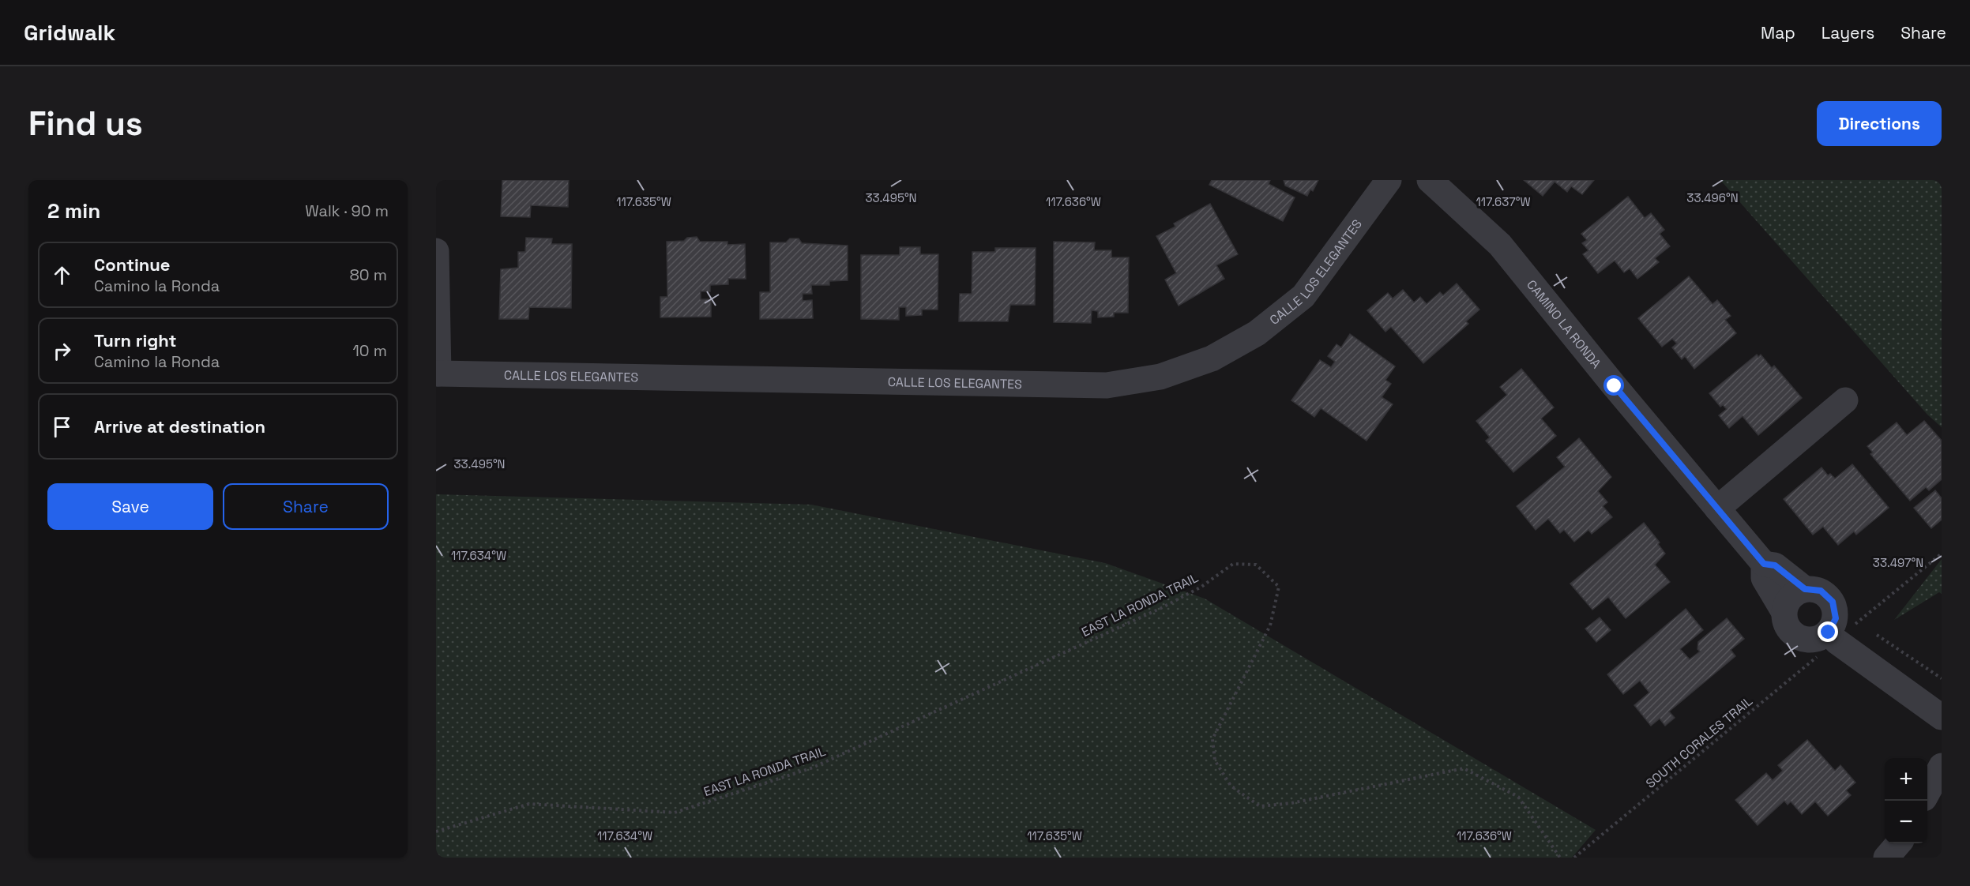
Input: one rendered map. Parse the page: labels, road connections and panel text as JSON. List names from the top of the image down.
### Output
{
  "streets": {
    "street": ["CALLE LOS ELEGANTES", "CAMINO LA RONDA"],
    "path": ["EAST LA RONDA TRAIL", "SOUTH CORALES TRAIL"]
  },
  "crossings": [
    ["CAMINO LA RONDA", "SOUTH CORALES TRAIL"]
  ],
  "page": {
    "header": "Gridwalk",
    "nav": ["Map", "Layers", "Share"],
    "buttons": [
      "Directions",
      ["Save", "Share"]
    ],
    "title": "Find us",
    "heading": ["2 min", "Walk · 90 m"],
    "list": [
      ["Continue", "Camino la Ronda", "80 m"],
      ["Turn right", "Camino la Ronda", "10 m"],
      "Arrive at destination"
    ],
    "map_buttons": ["+", "−"]
  },
  "coordinates": [
    "33.495°N",
    "33.496°N",
    "117.635°W",
    "117.636°W",
    "117.637°W",
    "117.634°W",
    "33.497°N"
  ]
}
